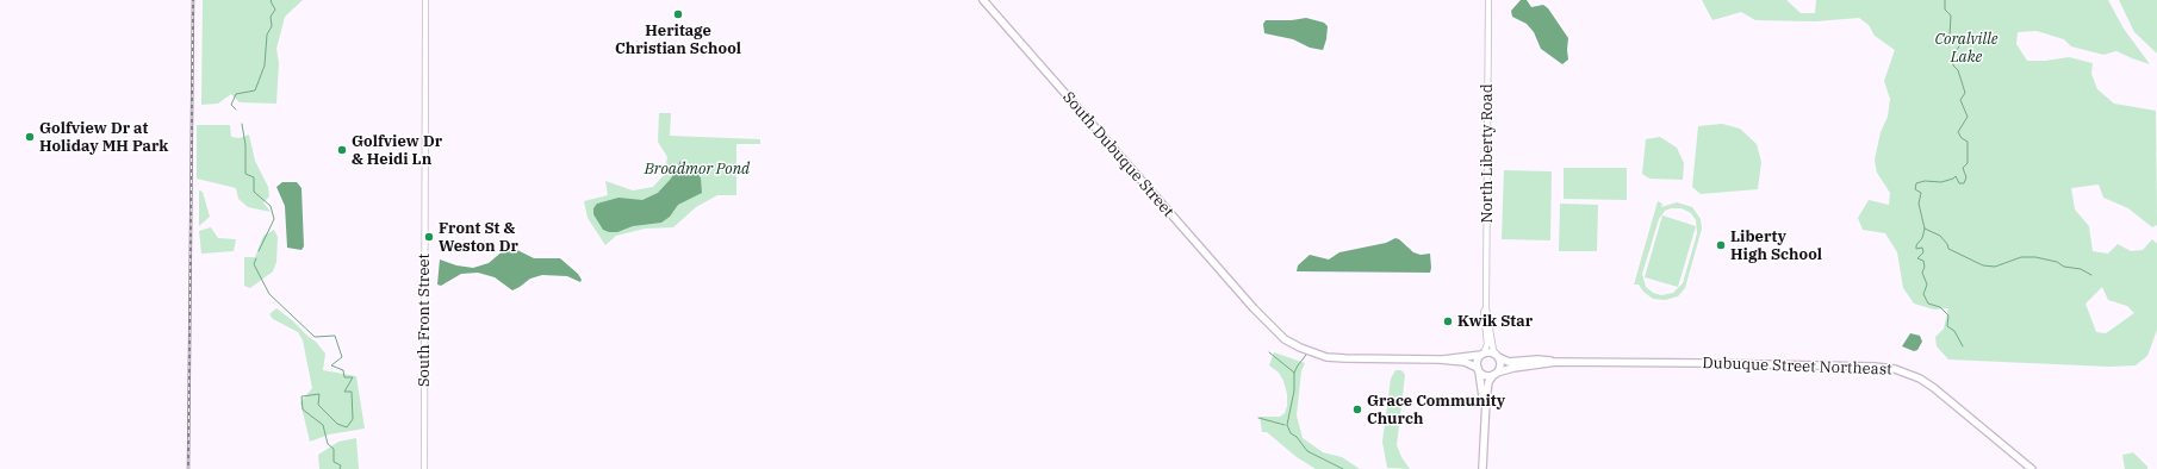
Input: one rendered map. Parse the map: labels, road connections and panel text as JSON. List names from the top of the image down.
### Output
{
  "streets": {
    "main road": ["South Dubuque Street", "Dubuque Street Northeast"],
    "street": ["North Liberty Road", "South Front Street"]
  },
  "crossings": [
    ["North Liberty Road", "Dubuque Street Northeast"]
  ],
  "parks": ["Coralville Lake", "Broadmor Pond"],
  "places": [
    "Heritage Christian School",
    "Golfview Dr at Holiday MH Park",
    "Golfview Dr & Heidi Ln",
    "Front St & Weston Dr",
    "Liberty High School",
    "Kwik Star",
    "Grace Community Church"
  ]
}
